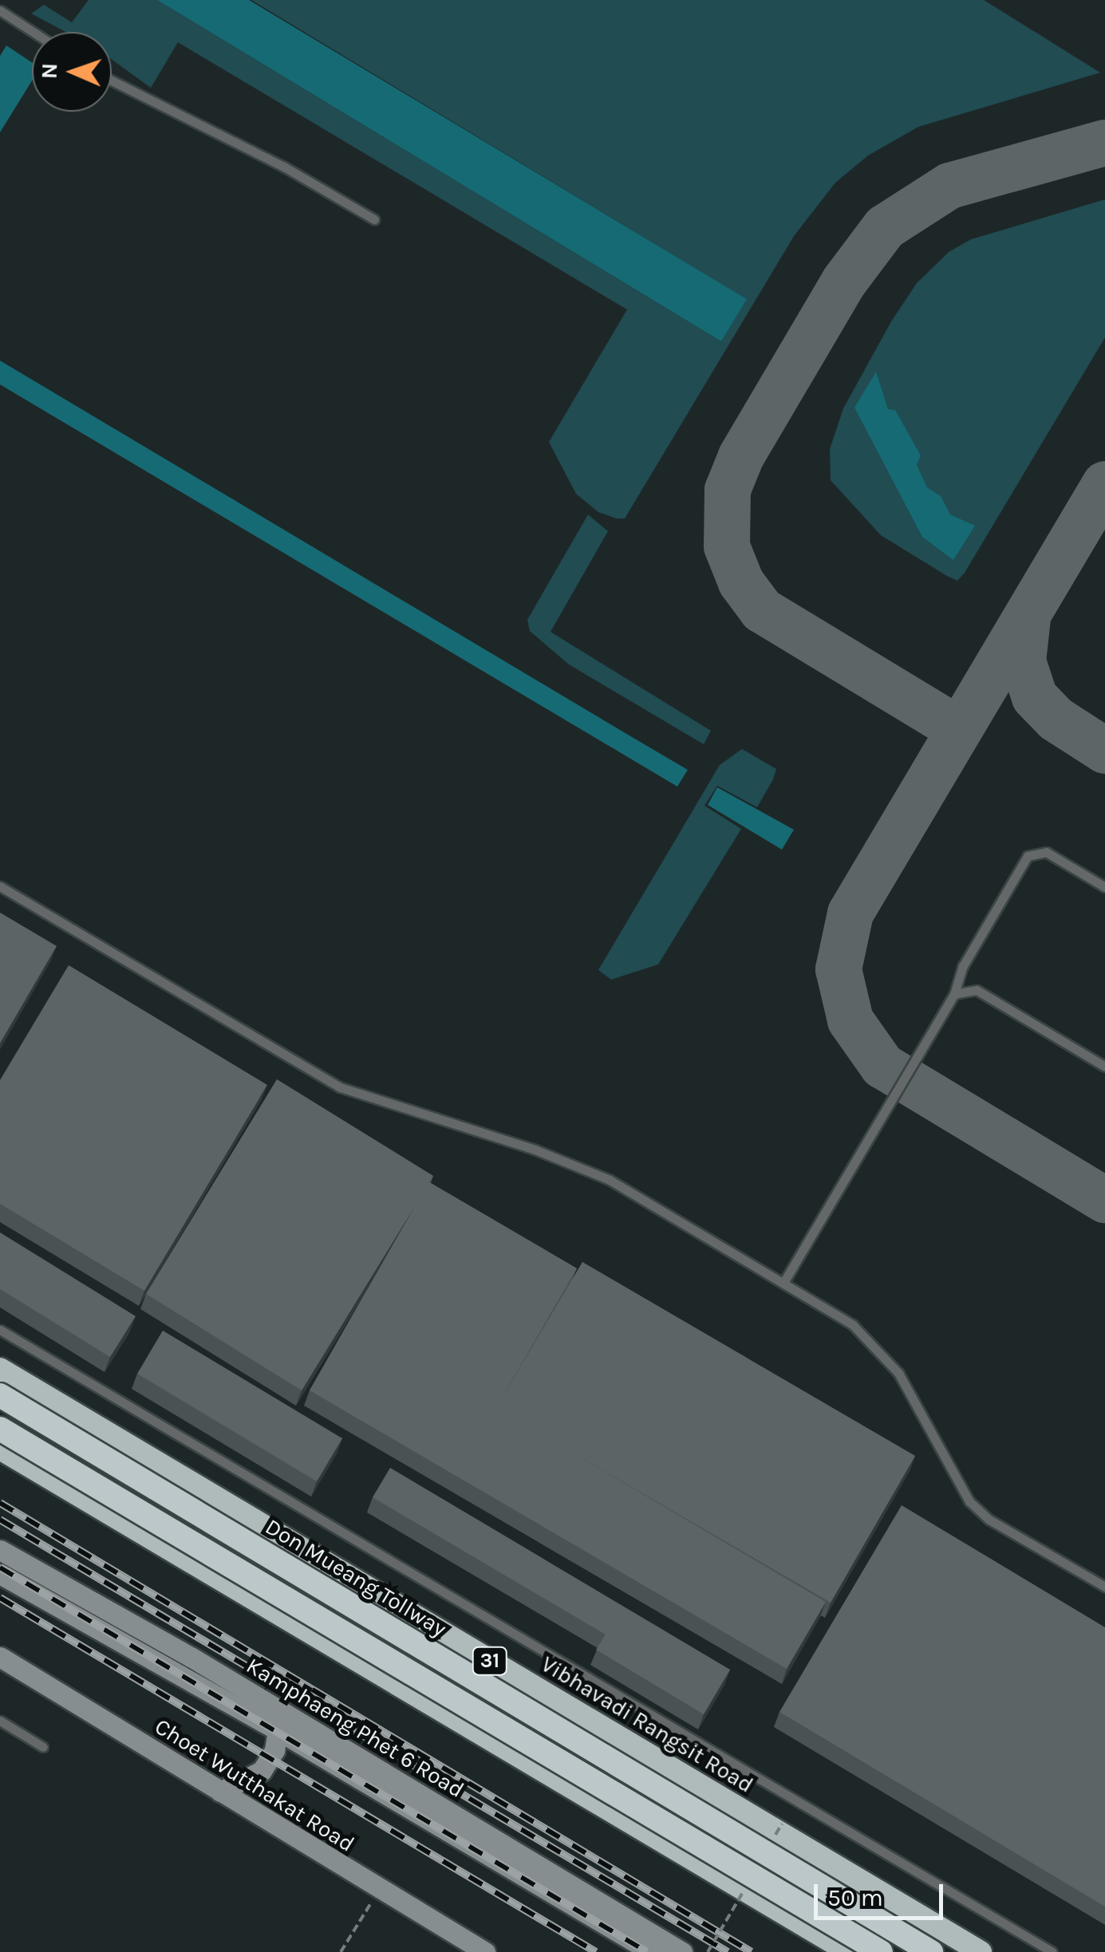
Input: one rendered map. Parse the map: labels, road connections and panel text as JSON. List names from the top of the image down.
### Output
{
  "streets": {
    "highway": ["Don Mueang Tollway", "31", "Vibhavadi Rangsit Road"],
    "main road": ["Kamphaeng Phet 6 Road", "Choet Wutthakat Road"]
  },
  "scale_bar": "50 m",
  "north": "left"
}
